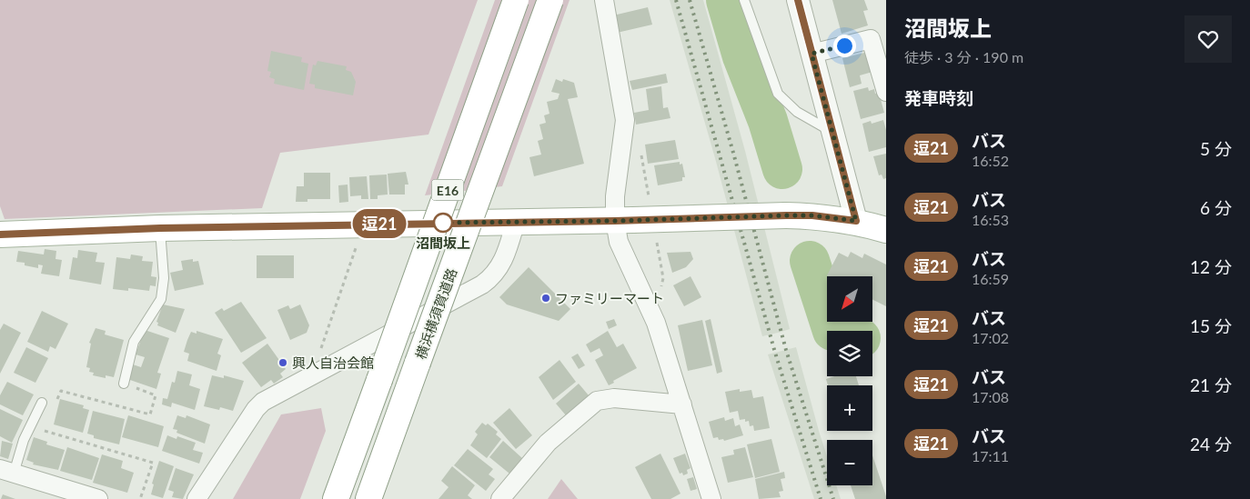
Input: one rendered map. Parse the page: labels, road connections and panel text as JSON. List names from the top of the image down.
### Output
{
  "streets": {
    "main road": ["E16", "横浜横須賀道路"]
  },
  "places": ["沼間坂上", "ファミリーマート", "興人自治会館"],
  "lines": ["bus line 逗21"],
  "north": "bottom left",
  "page": {
    "on_map": "逗21",
    "heading": [
      ["沼間坂上", "徒歩 · 3 分 · 190 m"],
      "発車時刻"
    ],
    "list": [
      {
        "mark": "逗21",
        "name": "バス",
        "note": "16:52",
        "value": "5 分"
      },
      {
        "mark": "逗21",
        "name": "バス",
        "note": "16:53",
        "value": "6 分"
      },
      {
        "mark": "逗21",
        "name": "バス",
        "note": "16:59",
        "value": "12 分"
      },
      {
        "mark": "逗21",
        "name": "バス",
        "note": "17:02",
        "value": "15 分"
      },
      {
        "mark": "逗21",
        "name": "バス",
        "note": "17:08",
        "value": "21 分"
      },
      {
        "mark": "逗21",
        "name": "バス",
        "note": "17:11",
        "value": "24 分"
      }
    ],
    "map_buttons": ["+", "−"]
  }
}
